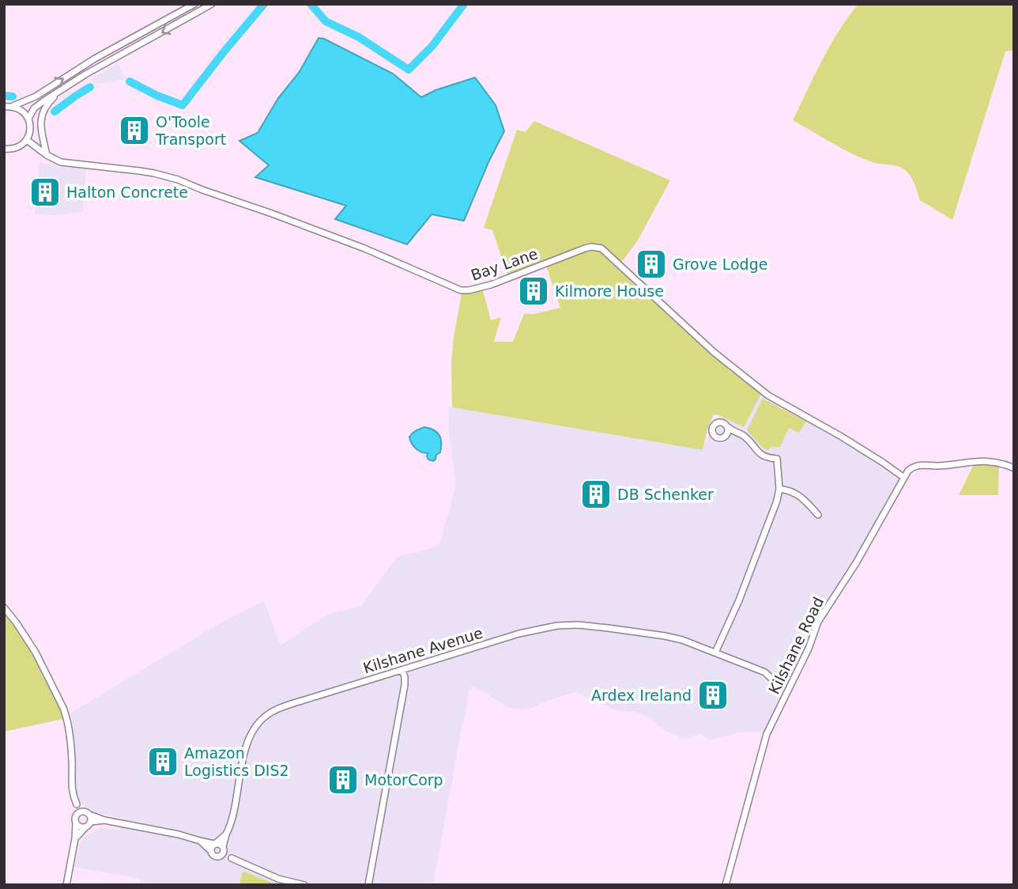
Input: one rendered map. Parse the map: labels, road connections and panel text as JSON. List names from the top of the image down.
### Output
{
  "streets": {
    "street": ["Bay Lane", "Kilshane Road", "Kilshane Avenue"]
  },
  "crossings": [
    ["Bay Lane", "Kilshane Road"]
  ],
  "places": {
    "building": [
      "O'Toole Transport",
      "Halton Concrete",
      "Grove Lodge",
      "Kilmore House",
      "DB Schenker",
      "Ardex Ireland",
      "Amazon Logistics DIS2",
      "MotorCorp"
    ]
  }
}
